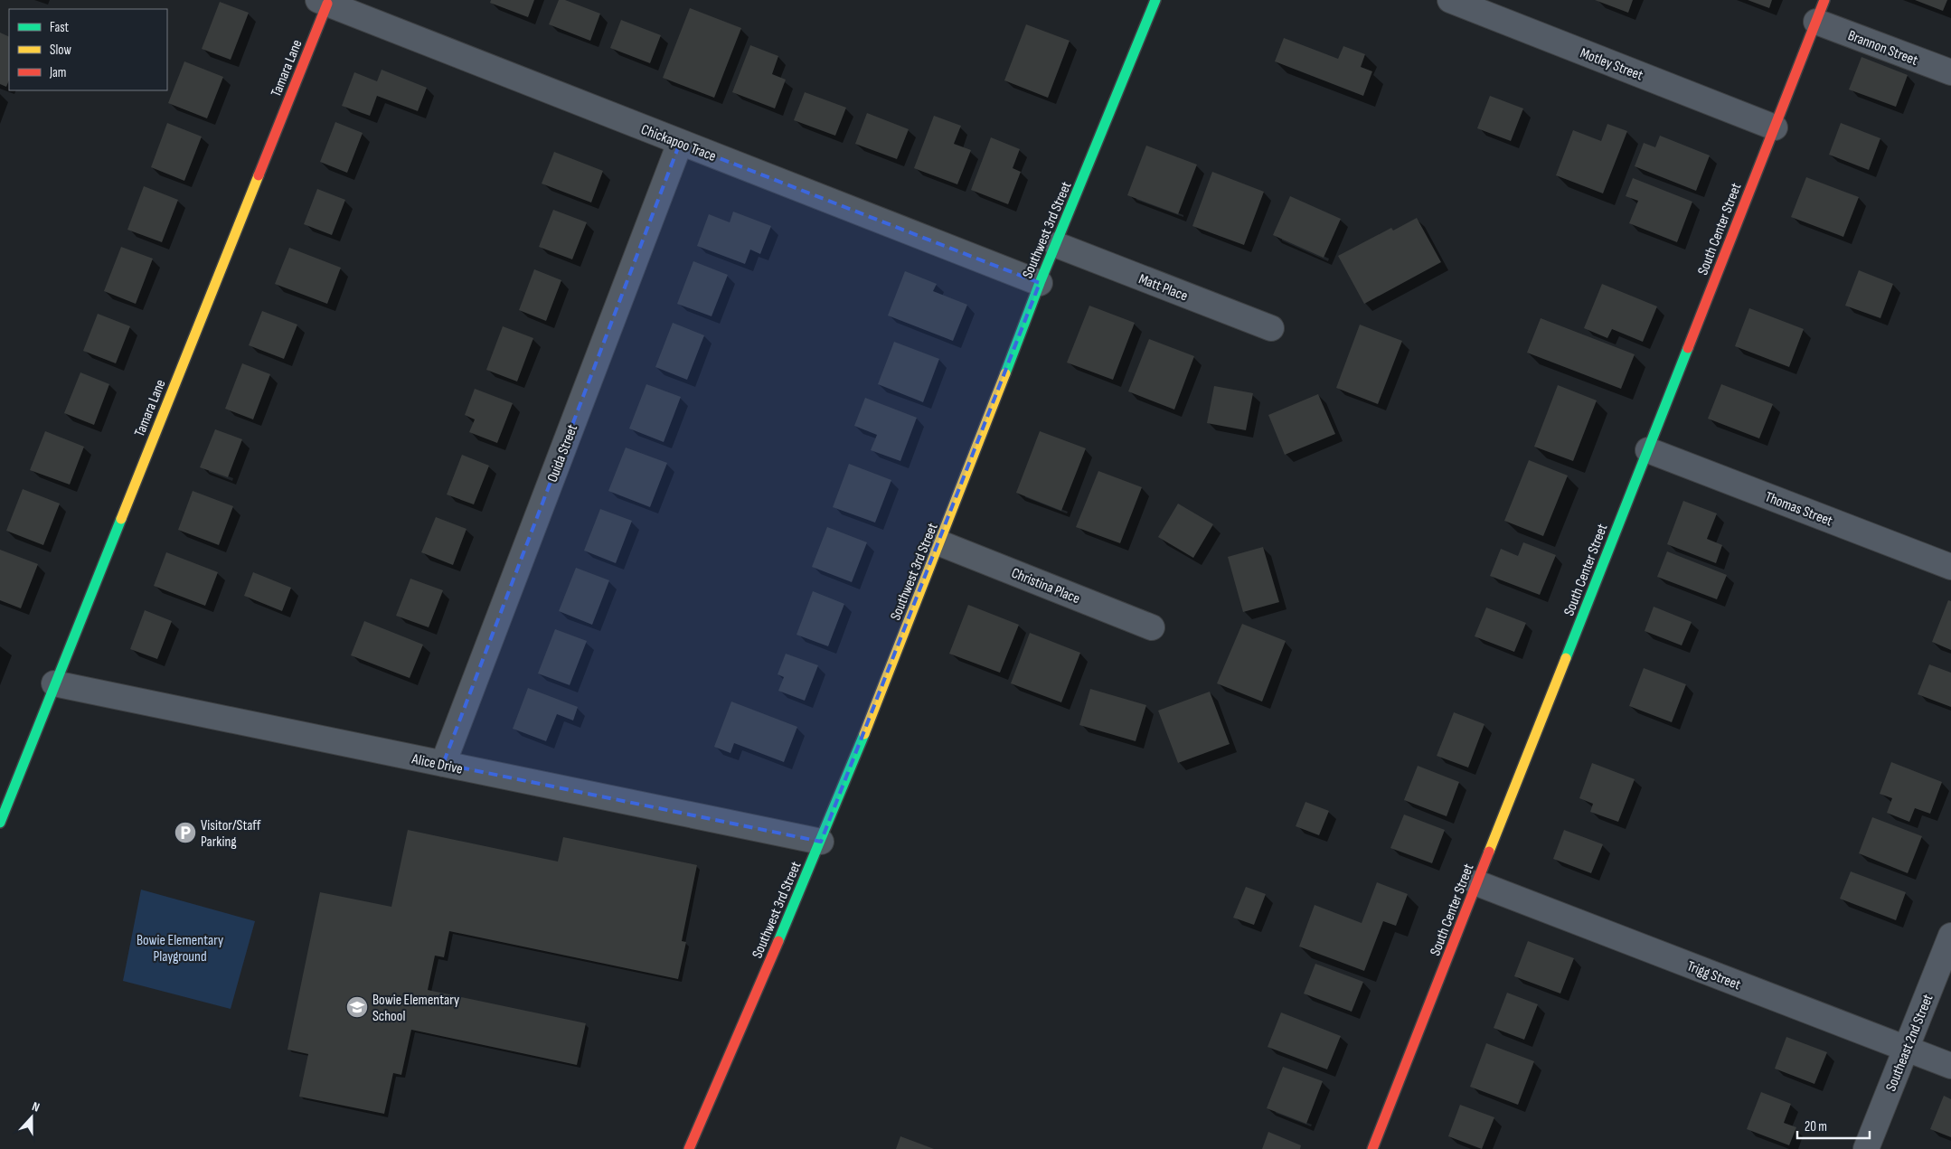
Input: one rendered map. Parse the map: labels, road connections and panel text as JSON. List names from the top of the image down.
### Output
{
  "streets": {
    "street": [
      "Brannon Street",
      "Motley Street",
      "Tamara Lane",
      "Chickapoo Trace",
      "South Center Street",
      "Southwest 3rd Street",
      "Matt Place",
      "Ouida Street",
      "Thomas Street",
      "Christina Place",
      "Alice Drive",
      "Trigg Street",
      "Southeast 2nd Street"
    ]
  },
  "crossings": [
    ["Brannon Street", "South Center Street"],
    ["Motley Street", "South Center Street"],
    ["Tamara Lane", "Chickapoo Trace"],
    ["Tamara Lane", "Alice Drive"],
    ["Chickapoo Trace", "Southwest 3rd Street"],
    ["Chickapoo Trace", "Ouida Street"],
    ["South Center Street", "Thomas Street"],
    ["South Center Street", "Trigg Street"],
    ["Southwest 3rd Street", "Matt Place"],
    ["Southwest 3rd Street", "Christina Place"],
    ["Southwest 3rd Street", "Alice Drive"],
    ["Ouida Street", "Alice Drive"],
    ["Trigg Street", "Southeast 2nd Street"]
  ],
  "parks": ["Bowie Elementary Playground"],
  "places": {
    "parking": ["Visitor/Staff Parking"],
    "school or university": ["Bowie Elementary School"]
  },
  "legend": ["Fast", "Slow", "Jam"],
  "scale_bar": "20 m",
  "north": "top"
}
